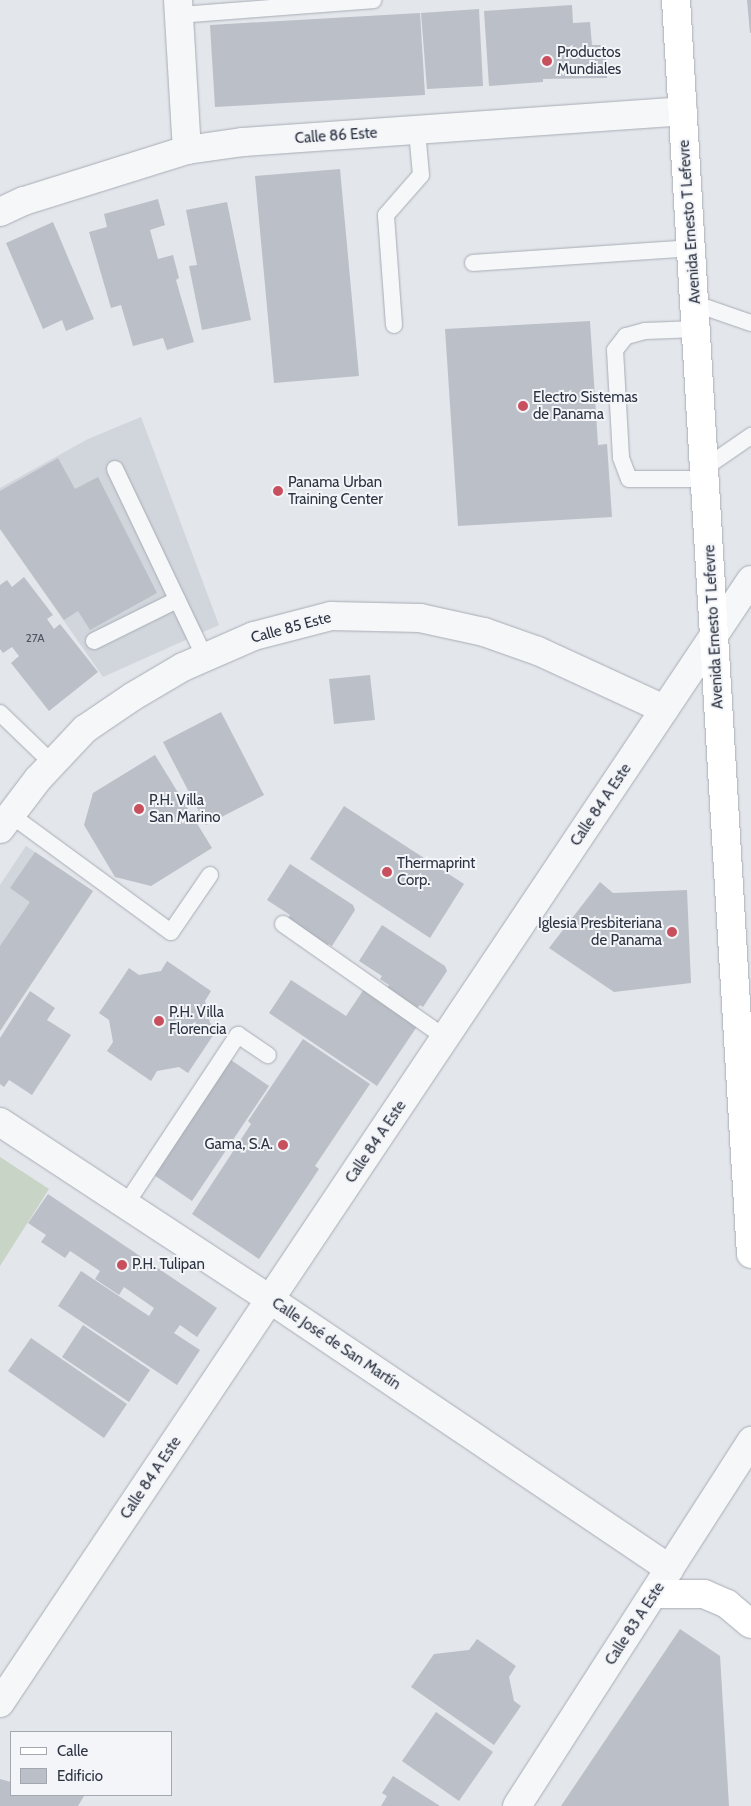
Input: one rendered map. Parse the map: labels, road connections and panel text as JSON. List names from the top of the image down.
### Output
{
  "streets": {
    "main road": ["Avenida Ernesto T Lefevre"],
    "street": [
      "Calle 86 Este",
      "Calle 85 Este",
      "Calle 84 A Este",
      "Calle José de San Martín",
      "Calle 83 A Este"
    ]
  },
  "crossings": [
    ["Calle 86 Este", "Avenida Ernesto T Lefevre"],
    ["Avenida Ernesto T Lefevre", "Calle 84 A Este"],
    ["Calle 85 Este", "Calle 84 A Este"],
    ["Calle 84 A Este", "Calle José de San Martín"],
    ["Calle José de San Martín", "Calle 83 A Este"]
  ],
  "places": [
    "Productos Mundiales",
    "Electro Sistemas de Panama",
    "Panama Urban Training Center",
    "P.H. Villa San Marino",
    "Thermaprint Corp.",
    "Iglesia Presbiteriana de Panama",
    "P.H. Villa Florencia",
    "Gama, S.A.",
    "P.H. Tulipan"
  ],
  "house_numbers": ["27A"],
  "legend": ["Calle", "Edificio"]
}
